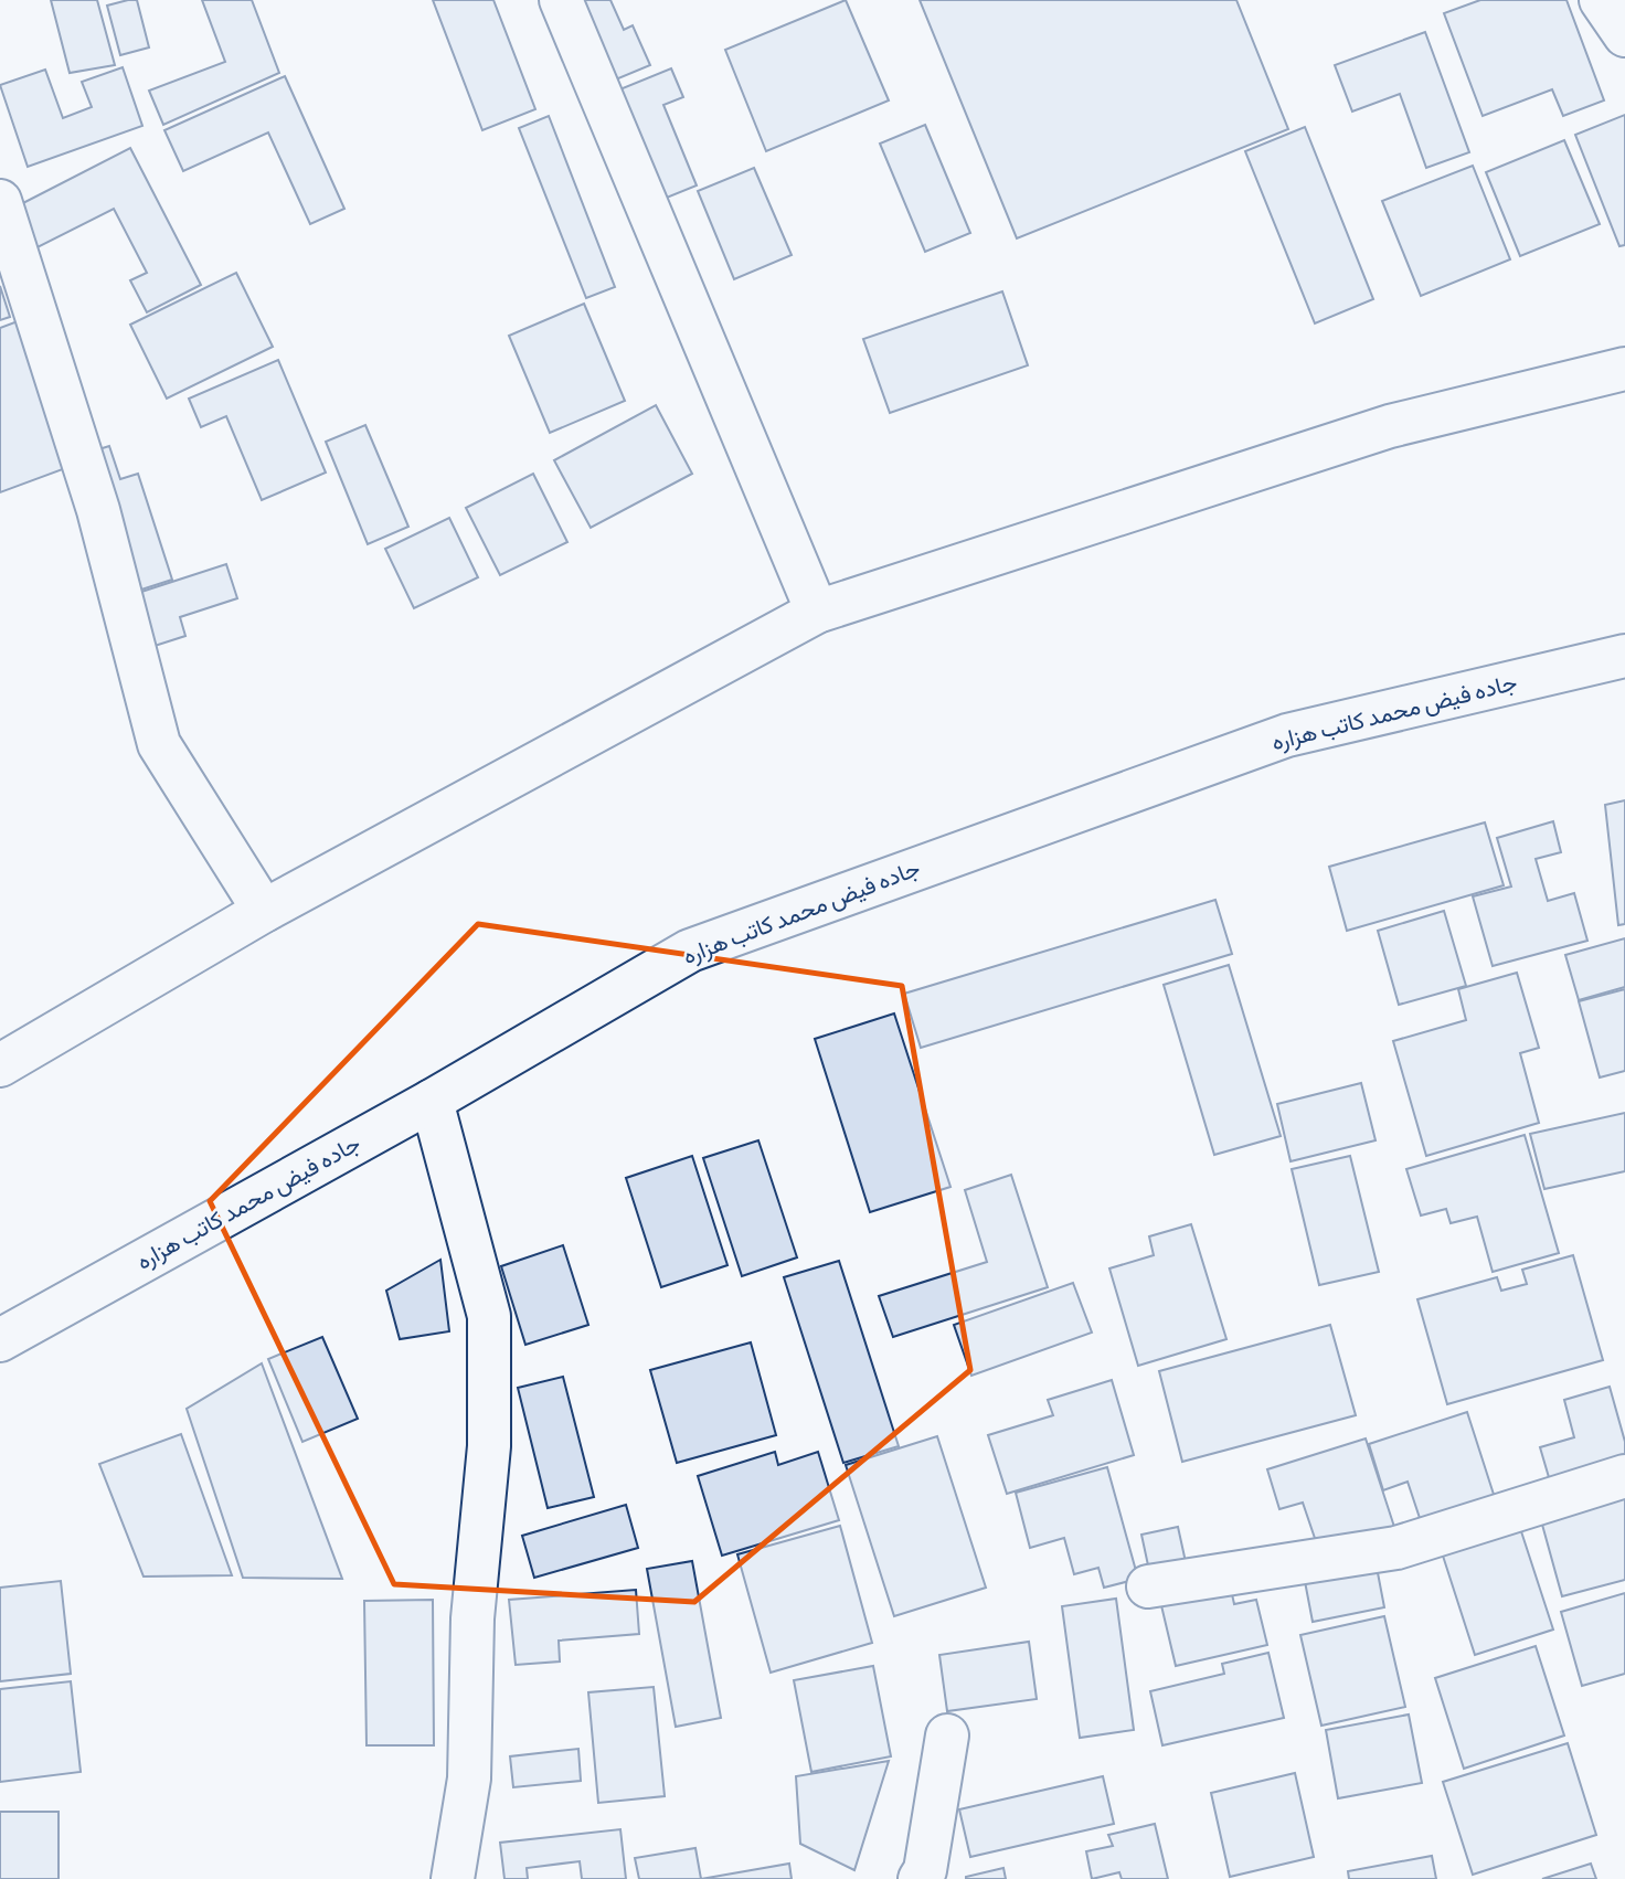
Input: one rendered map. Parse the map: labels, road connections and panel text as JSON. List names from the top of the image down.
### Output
{
  "streets": {
    "main road": ["جاده فیض محمد کاتب هزاره"]
  }
}
